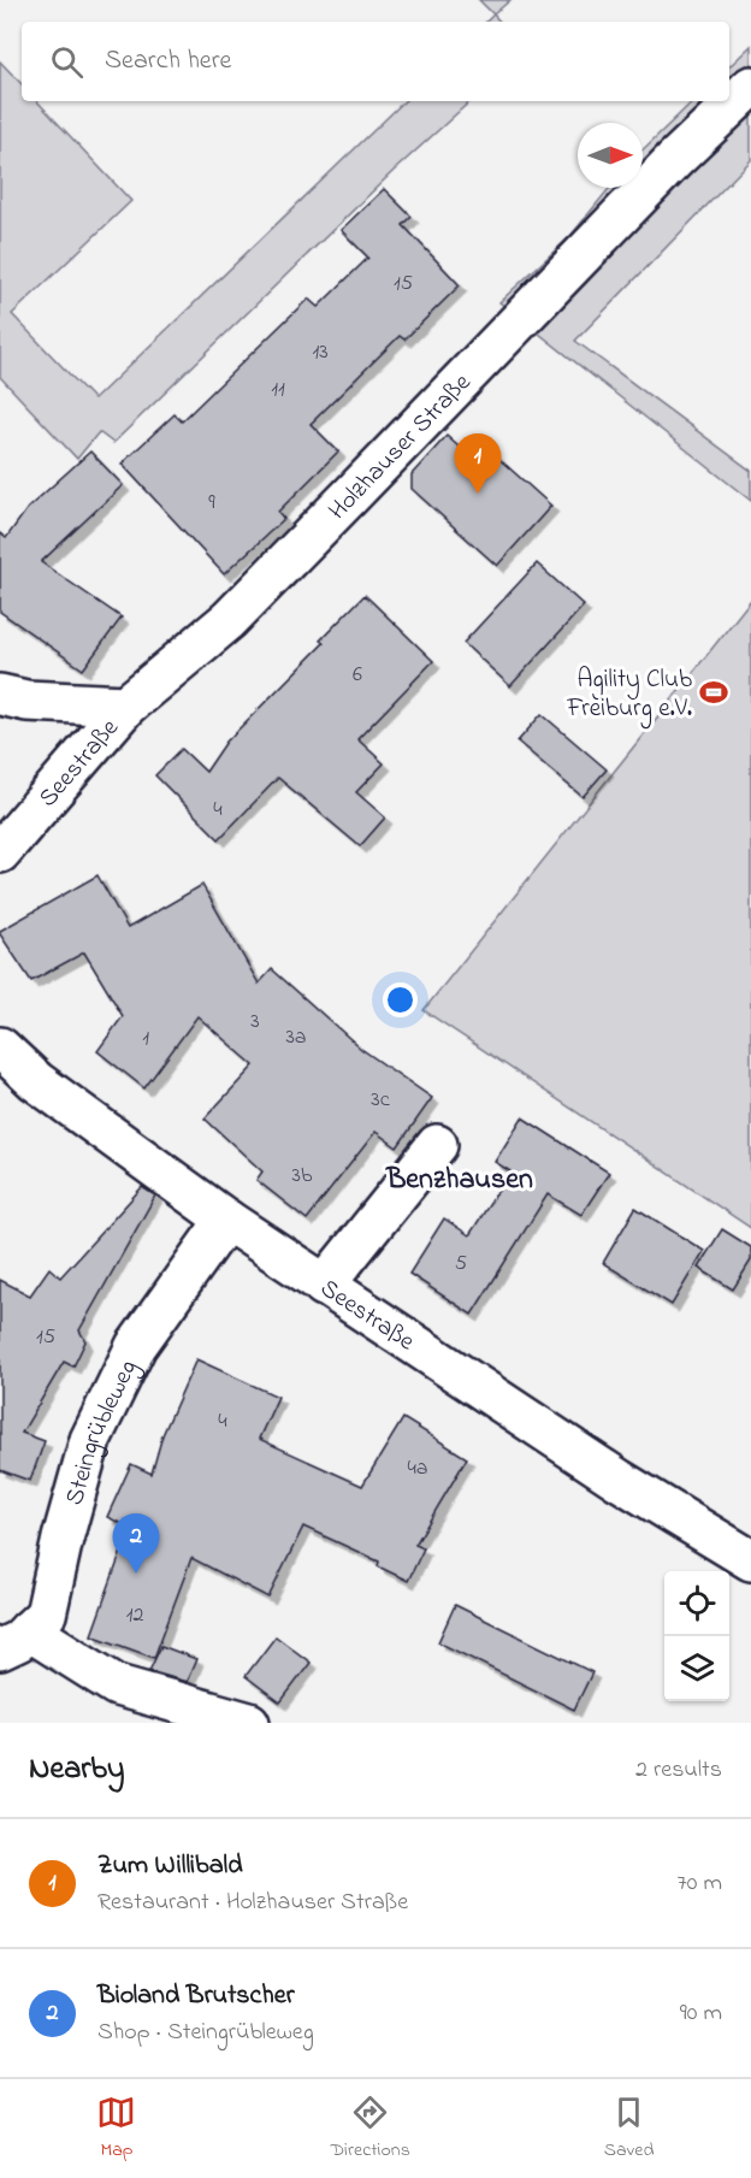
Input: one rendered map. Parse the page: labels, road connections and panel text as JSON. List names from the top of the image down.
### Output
{
  "streets": {
    "street": ["Holzhauser Straße", "Seestraße", "Steingrübleweg"]
  },
  "crossings": [
    ["Holzhauser Straße", "Seestraße"],
    ["Seestraße", "Steingrübleweg"]
  ],
  "districts": ["Benzhausen"],
  "places": {
    "sports": ["Agility Club Freiburg e.V."]
  },
  "house_numbers": [
    "15",
    "13",
    "11",
    "9",
    "6",
    "4",
    "3",
    "3a",
    "1",
    "3c",
    "3b",
    "5",
    "15",
    "4",
    "4a",
    "12"
  ],
  "north": "right",
  "page": {
    "search": "Search here",
    "pins": ["1", "2"],
    "heading": ["Nearby", "2 results"],
    "list": [
      {
        "mark": "1",
        "name": "Zum Willibald",
        "note": "Restaurant · Holzhauser Straße",
        "value": "70 m"
      },
      {
        "mark": "2",
        "name": "Bioland Brutscher",
        "note": "Shop · Steingrübleweg",
        "value": "90 m"
      }
    ],
    "nav": ["Map", "Directions", "Saved"]
  }
}
